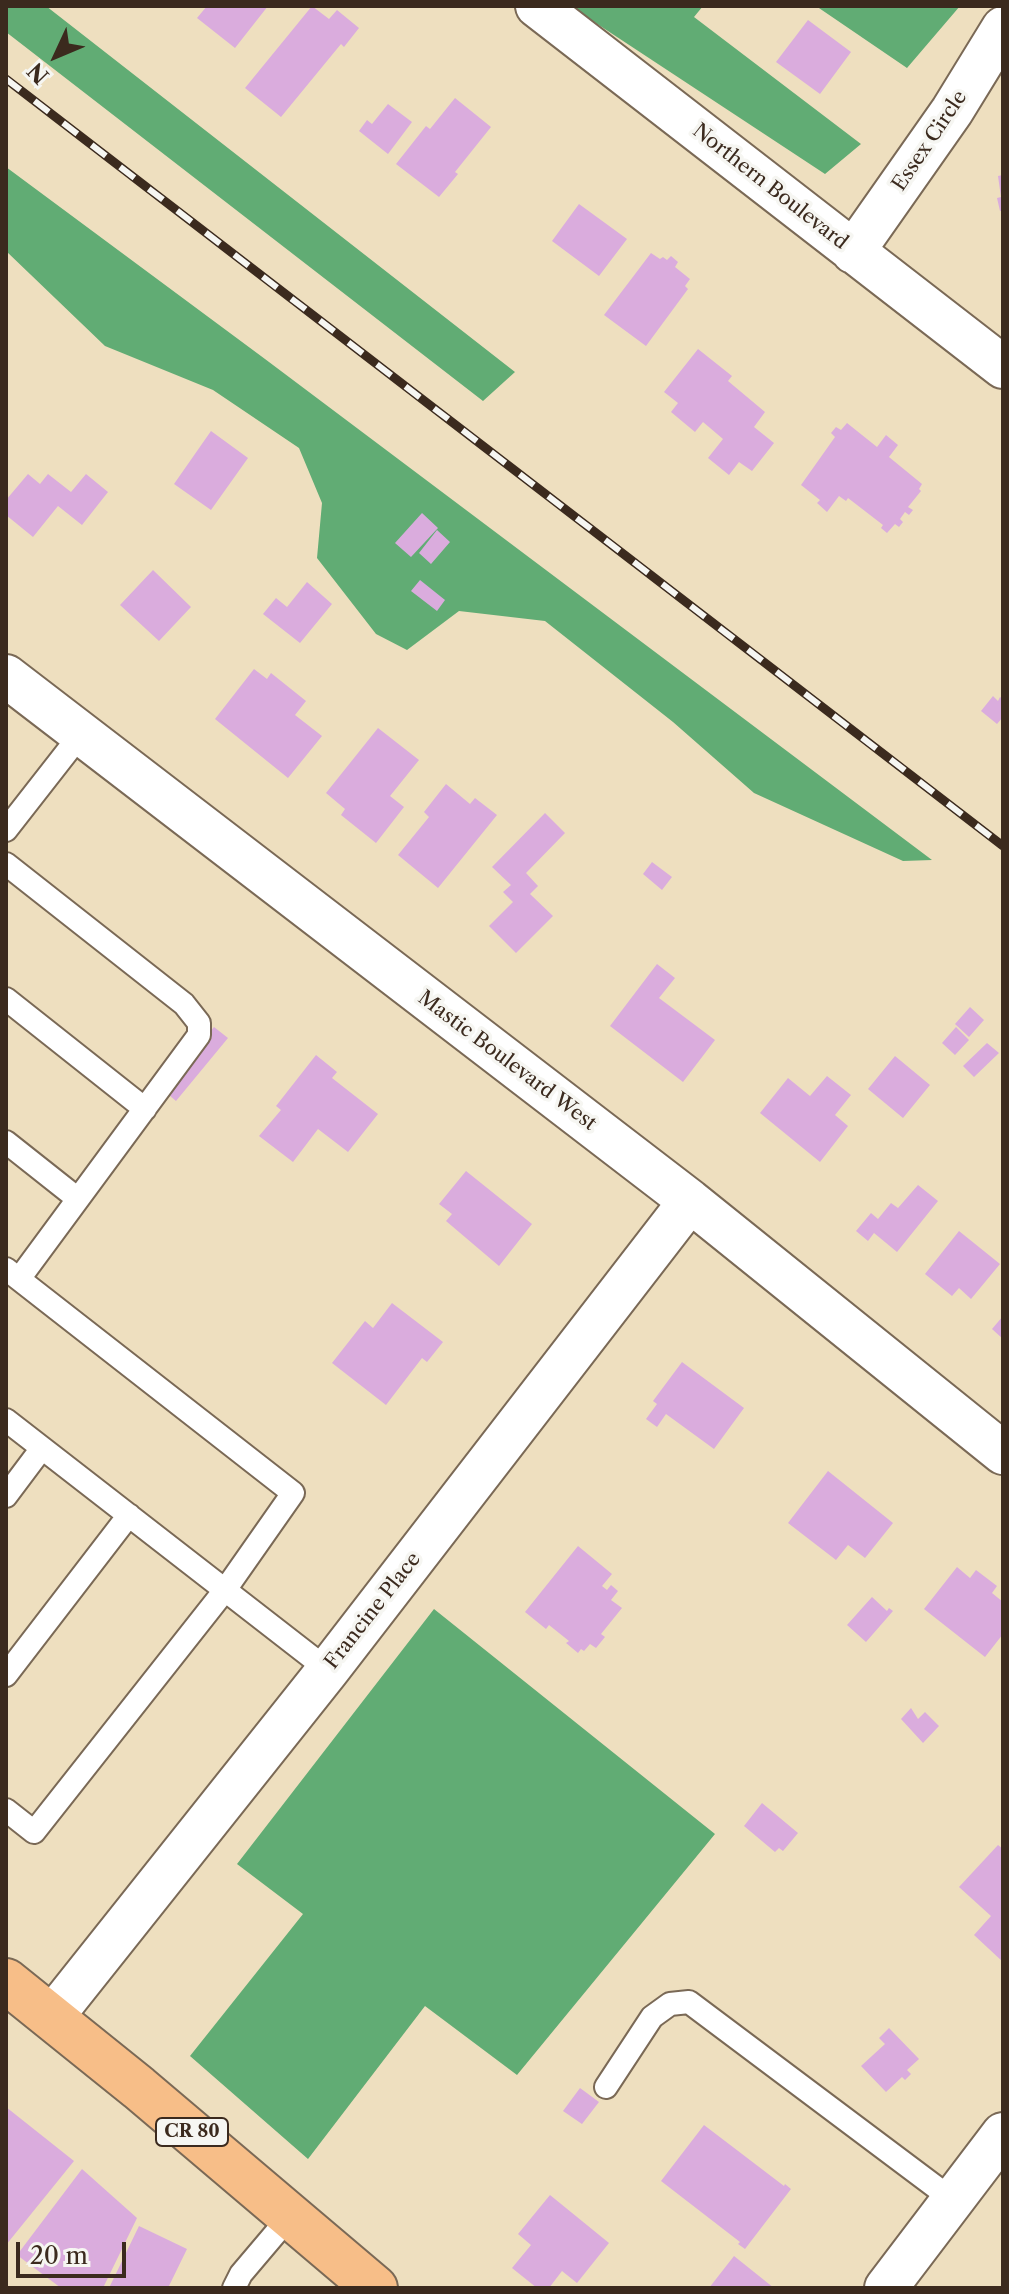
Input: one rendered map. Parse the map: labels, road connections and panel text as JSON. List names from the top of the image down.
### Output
{
  "streets": {
    "main road": ["CR 80"],
    "street": [
      "Essex Circle",
      "Northern Boulevard",
      "Mastic Boulevard West",
      "Francine Place"
    ]
  },
  "crossings": [
    ["Essex Circle", "Northern Boulevard"],
    ["Mastic Boulevard West", "Francine Place"],
    ["Francine Place", "CR 80"]
  ],
  "scale_bar": "20 m",
  "north": "bottom left"
}
